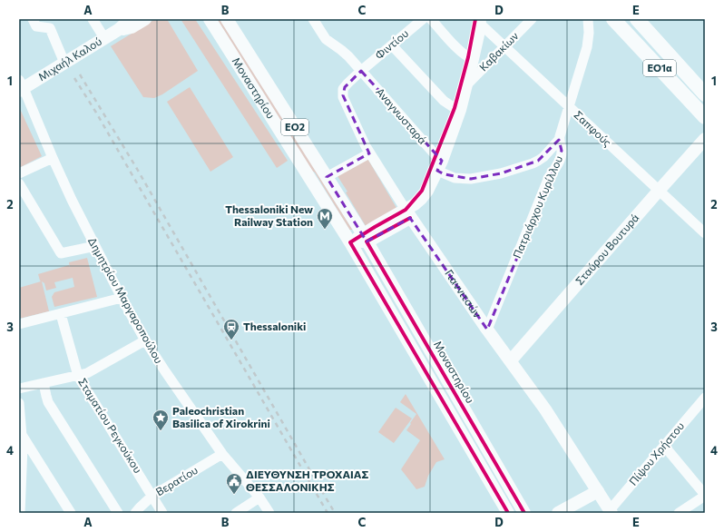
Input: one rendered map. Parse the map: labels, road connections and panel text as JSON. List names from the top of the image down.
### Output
{
  "streets": {
    "highway": ["ΕΟ1α"],
    "main road": [
      "Μιχαήλ Καλού",
      "Μοναστηρίου",
      "ΕΟ2",
      "Σταύρου Βουτυρά",
      "Γιαννιτσών"
    ],
    "street": [
      "Φιντίου",
      "Καβακίων",
      "Αναγνωσταρά",
      "Σαπφούς",
      "Πατριάρχου Κυρίλλου",
      "Δημητρίου Μαργαροπούλου",
      "Σταματίου Ρεγκούκου",
      "Πίψου Χρήστου",
      "Βερατίου"
    ]
  },
  "crossings": [
    ["Φιντίου", "Αναγνωσταρά"],
    ["Φιντίου", "Γιαννιτσών"],
    ["Καβακίων", "Σαπφούς"],
    ["Μιχαήλ Καλού", "Δημητρίου Μαργαροπούλου"],
    ["Αναγνωσταρά", "Γιαννιτσών"],
    ["Σαπφούς", "Πατριάρχου Κυρίλλου"],
    ["Σαπφούς", "Σταύρου Βουτυρά"],
    ["Πατριάρχου Κυρίλλου", "Γιαννιτσών"],
    ["Σταύρου Βουτυρά", "Γιαννιτσών"],
    ["Γιαννιτσών", "Πίψου Χρήστου"],
    ["Δημητρίου Μαργαροπούλου", "Βερατίου"],
    ["Σταματίου Ρεγκούκου", "Βερατίου"]
  ],
  "places": {
    "metro station": ["Thessaloniki New Railway Station"],
    "station": ["Thessaloniki"],
    "place": ["Paleochristian Basilica of Xirokrini"],
    "public building": ["ΔΙΕΥΘΥΝΣΗ ΤΡΟΧΑΙΑΣ ΘΕΣΣΑΛΟΝΙΚΗΣ"]
  },
  "grid": {
    "columns": [
      "A",
      "B",
      "C",
      "D",
      "E"
    ],
    "rows": [
      "1",
      "2",
      "3",
      "4"
    ]
  }
}
